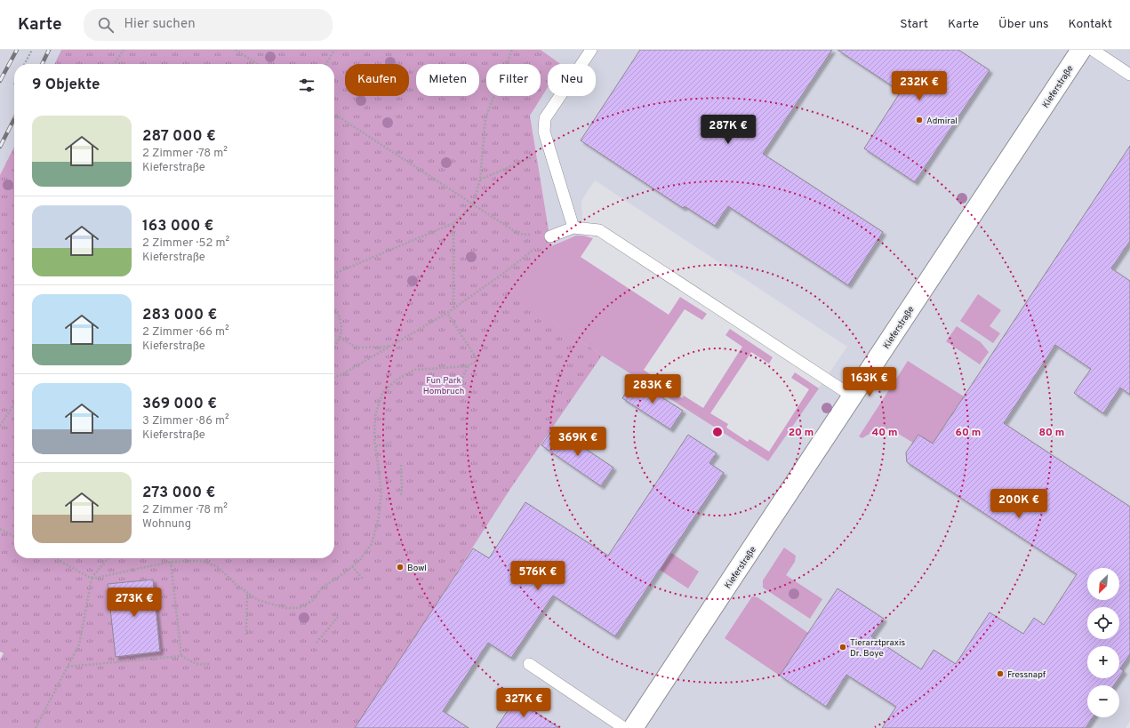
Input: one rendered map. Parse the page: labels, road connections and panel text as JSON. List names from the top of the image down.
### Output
{
  "streets": {
    "street": ["Kieferstraße"]
  },
  "parks": ["Fun Park Hombruch"],
  "places": [
    "Admiral",
    "Bowl",
    "Tierarztpraxis Dr. Boye",
    "Fressnapf"
  ],
  "north": "bottom left",
  "page": {
    "header": "Karte",
    "search": "Hier suchen",
    "nav": [
      "Start",
      "Karte",
      "Über uns",
      "Kontakt"
    ],
    "chip": [
      "Kaufen",
      "Mieten",
      "Filter",
      "Neu"
    ],
    "heading": "9 Objekte",
    "price": [
      "232K €",
      "287K €",
      "163K €",
      "283K €",
      "369K €",
      "200K €",
      "576K €",
      "273K €",
      "327K €"
    ],
    "list": [
      {
        "name": "287 000 €",
        "note": "2 Zimmer · 78 m² · Kieferstraße"
      },
      {
        "name": "163 000 €",
        "note": "2 Zimmer · 52 m² · Kieferstraße"
      },
      {
        "name": "283 000 €",
        "note": "2 Zimmer · 66 m² · Kieferstraße"
      },
      {
        "name": "369 000 €",
        "note": "3 Zimmer · 86 m² · Kieferstraße"
      },
      {
        "name": "273 000 €",
        "note": "2 Zimmer · 78 m² · Wohnung"
      }
    ],
    "map_buttons": ["+", "−"]
  },
  "rings": [
    "20 m",
    "40 m",
    "60 m",
    "80 m"
  ]
}
